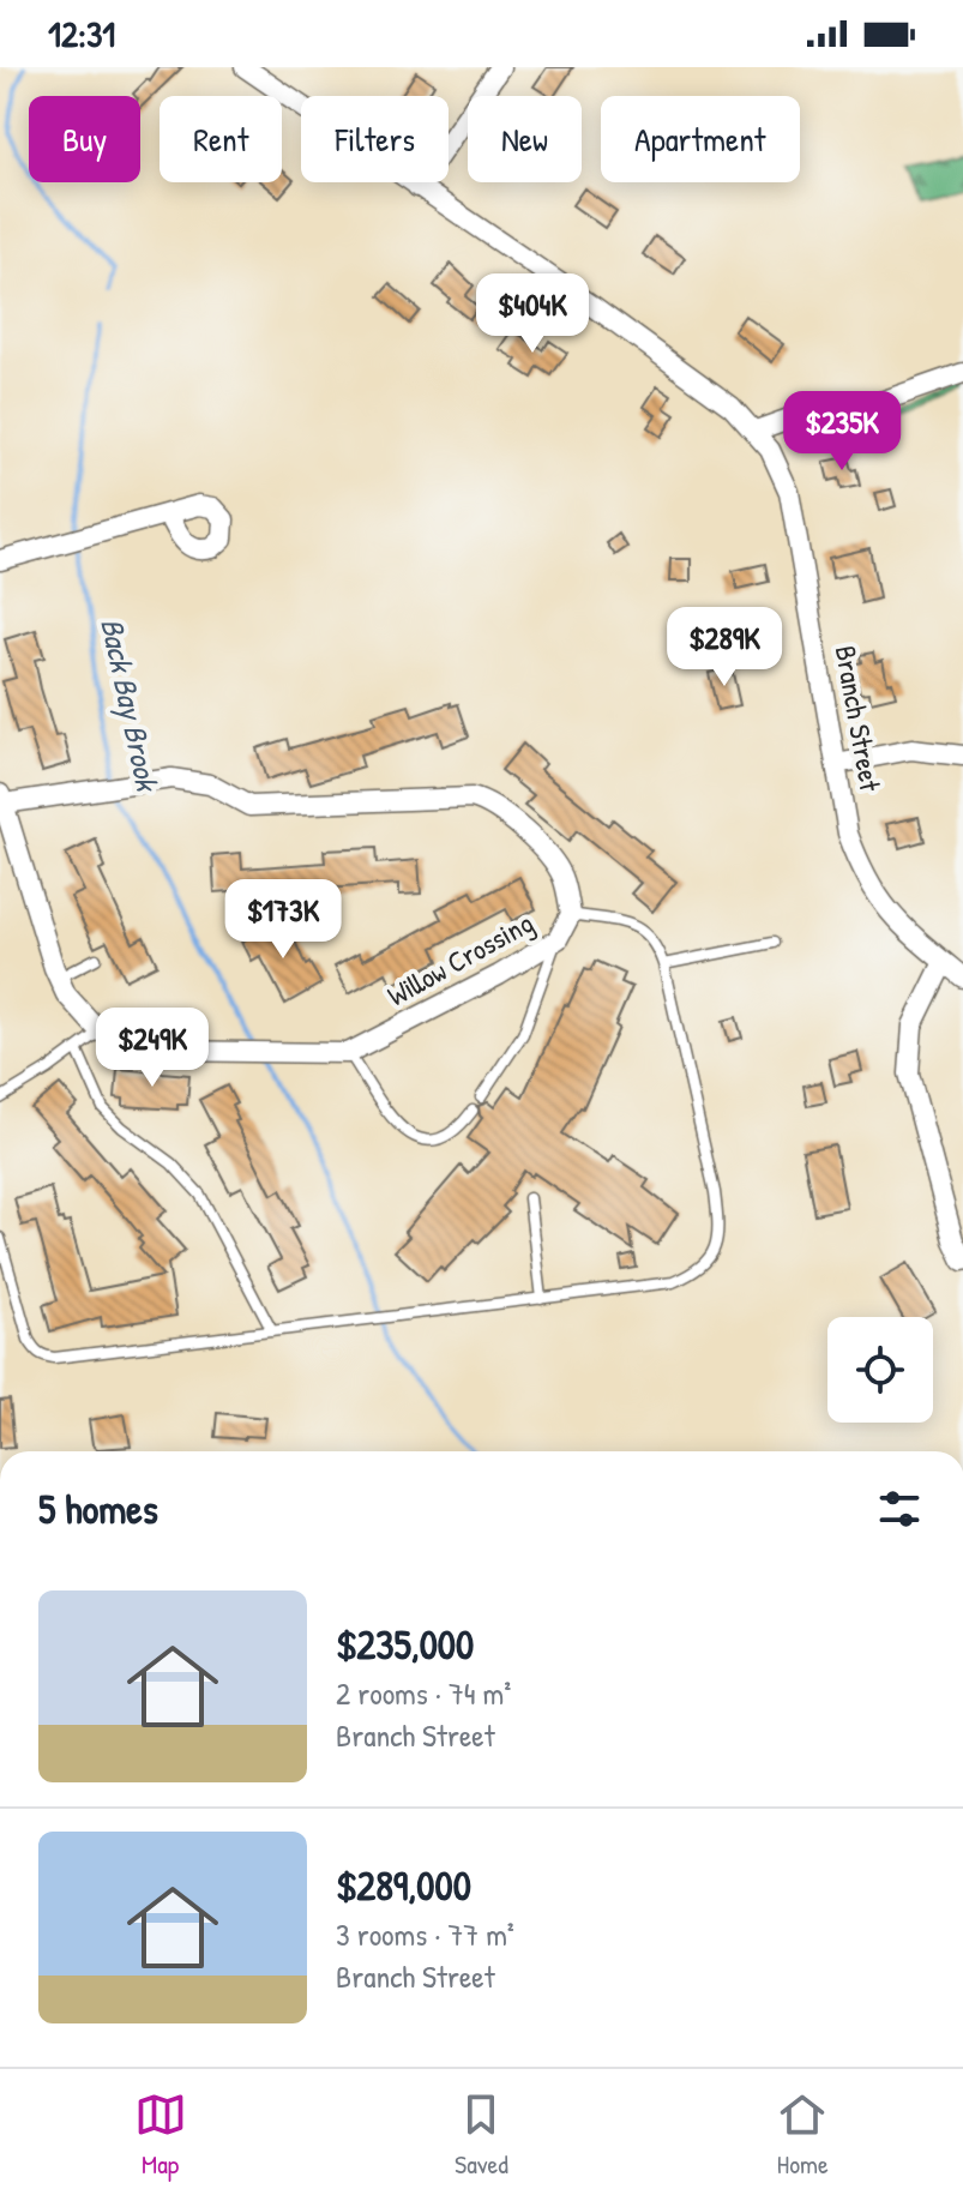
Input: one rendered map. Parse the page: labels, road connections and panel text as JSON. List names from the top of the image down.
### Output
{
  "streets": {
    "street": ["Branch Street", "Willow Crossing"]
  },
  "water": ["Back Bay Brook"],
  "page": {
    "status": "12:31",
    "chip": [
      "Buy",
      "Rent",
      "Filters",
      "New",
      "Apartment"
    ],
    "price": [
      "$404K",
      "$235K",
      "$289K",
      "$173K",
      "$249K"
    ],
    "heading": "5 homes",
    "list": [
      {
        "name": "$235,000",
        "note": "2 rooms · 74 m² · Branch Street"
      },
      {
        "name": "$289,000",
        "note": "3 rooms · 77 m² · Branch Street"
      }
    ],
    "tabs": ["Map", "Saved", "Home"]
  }
}
